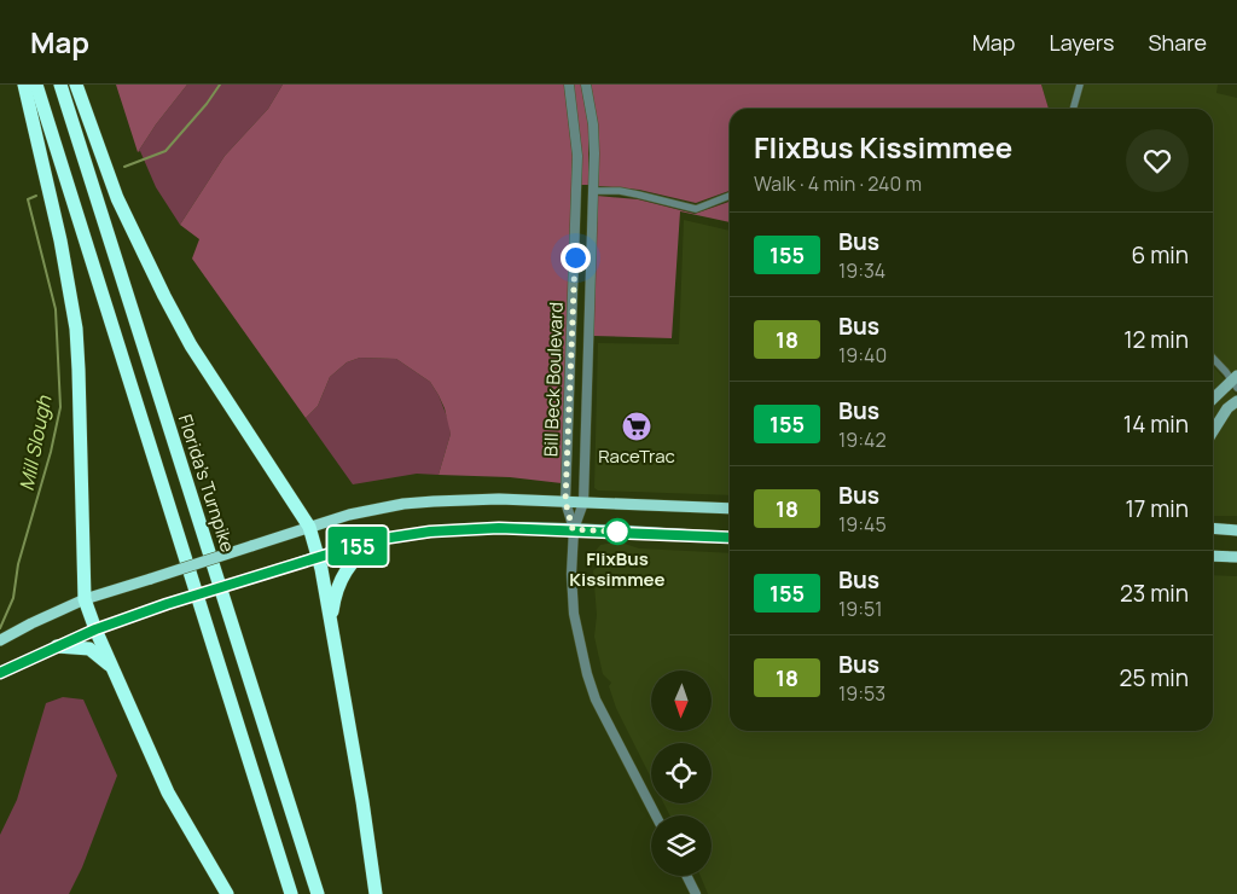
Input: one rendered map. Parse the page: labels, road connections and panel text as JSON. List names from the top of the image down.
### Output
{
  "streets": {
    "highway": ["Florida's Turnpike"],
    "street": ["Bill Beck Boulevard"]
  },
  "water": ["Mill Slough"],
  "places": {
    "supermarket": ["RaceTrac"],
    "other": ["FlixBus Kissimmee"]
  },
  "lines": ["bus line 155"],
  "north": "bottom",
  "page": {
    "header": "Map",
    "nav": ["Map", "Layers", "Share"],
    "on_map": "155",
    "heading": ["FlixBus Kissimmee", "Walk · 4 min · 240 m"],
    "list": [
      {
        "mark": "155",
        "name": "Bus",
        "note": "19:34",
        "value": "6 min"
      },
      {
        "mark": "18",
        "name": "Bus",
        "note": "19:40",
        "value": "12 min"
      },
      {
        "mark": "155",
        "name": "Bus",
        "note": "19:42",
        "value": "14 min"
      },
      {
        "mark": "18",
        "name": "Bus",
        "note": "19:45",
        "value": "17 min"
      },
      {
        "mark": "155",
        "name": "Bus",
        "note": "19:51",
        "value": "23 min"
      },
      {
        "mark": "18",
        "name": "Bus",
        "note": "19:53",
        "value": "25 min"
      }
    ]
  }
}
